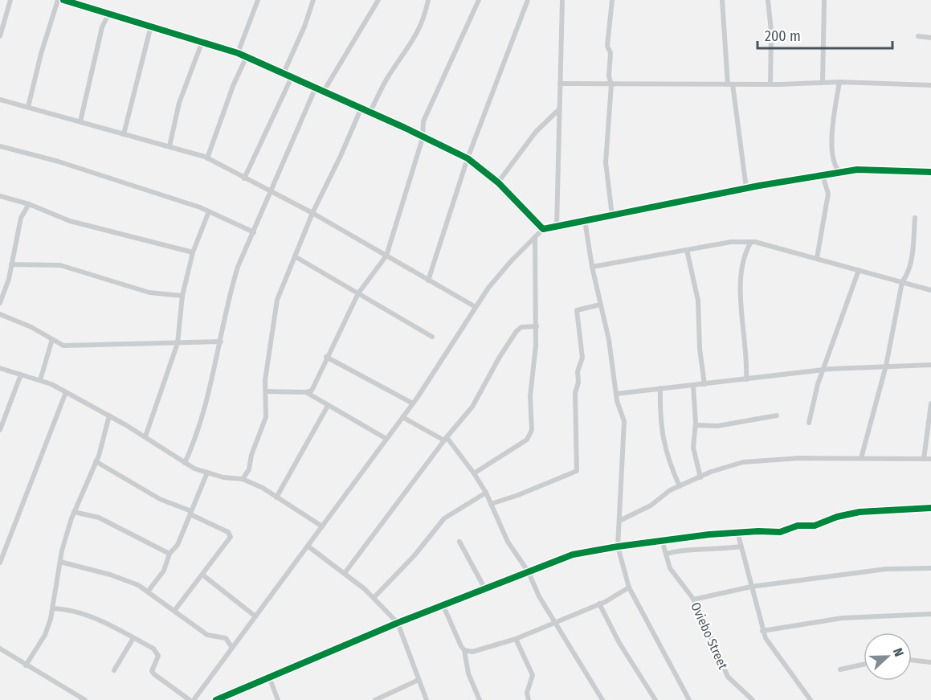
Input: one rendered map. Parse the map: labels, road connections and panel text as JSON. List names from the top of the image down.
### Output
{
  "streets": {
    "street": ["Oviebo Street"]
  },
  "scale_bar": "200 m",
  "north": "right"
}
